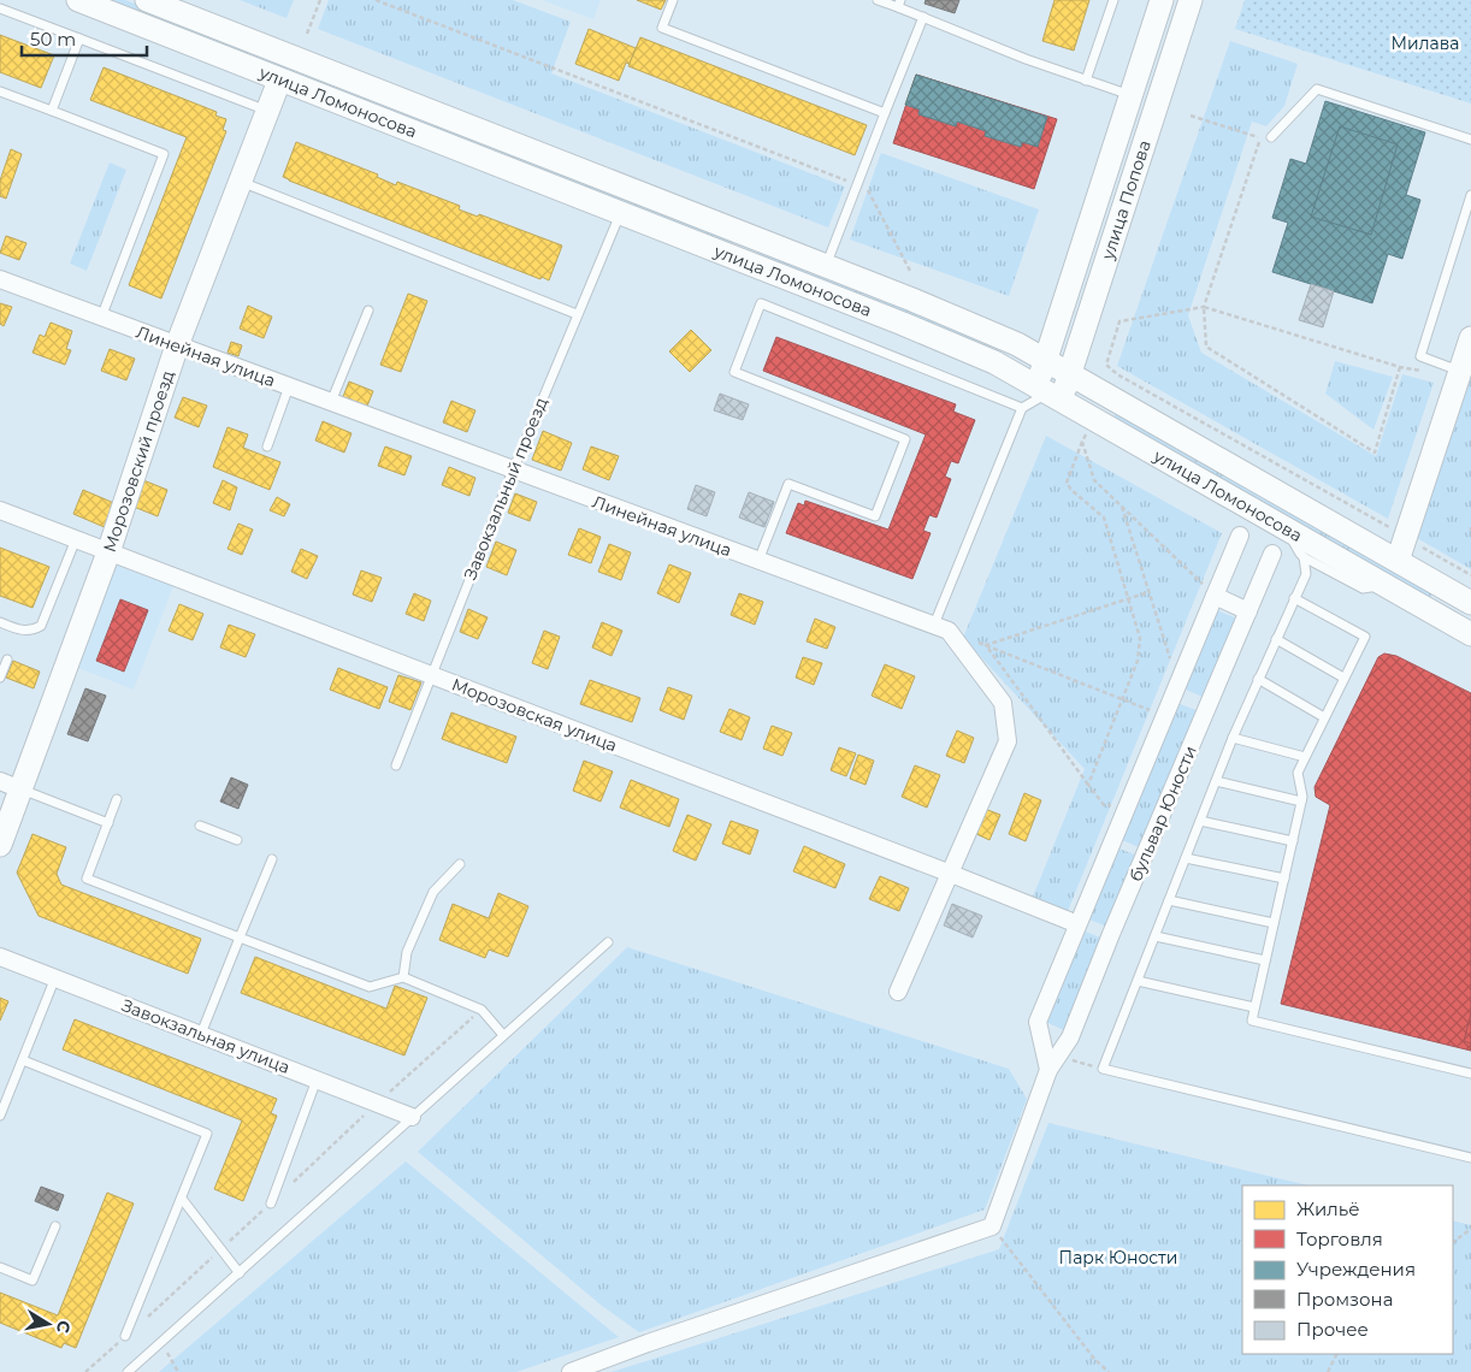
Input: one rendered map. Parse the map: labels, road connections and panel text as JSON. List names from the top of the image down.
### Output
{
  "streets": {
    "main road": ["улица Ломоносова", "улица Попова", "Морозовский проезд"],
    "street": [
      "Линейная улица",
      "Морозовская улица",
      "бульвар Юности",
      "Завокзальная улица"
    ],
    "lane": ["Завокзальный проезд"]
  },
  "crossings": [
    ["улица Ломоносова", "улица Попова"],
    ["улица Ломоносова", "Морозовский проезд"],
    ["улица Ломоносова", "Завокзальный проезд"],
    ["Линейная улица", "Морозовский проезд"],
    ["Линейная улица", "Завокзальный проезд"],
    ["Линейная улица", "Морозовская улица"],
    ["Морозовский проезд", "Морозовская улица"],
    ["Завокзальный проезд", "Морозовская улица"]
  ],
  "parks": ["Милава", "Парк Юности"],
  "legend": [
    "Жильё",
    "Торговля",
    "Учреждения",
    "Промзона",
    "Прочее"
  ],
  "scale_bar": "50 m",
  "north": "right"
}
